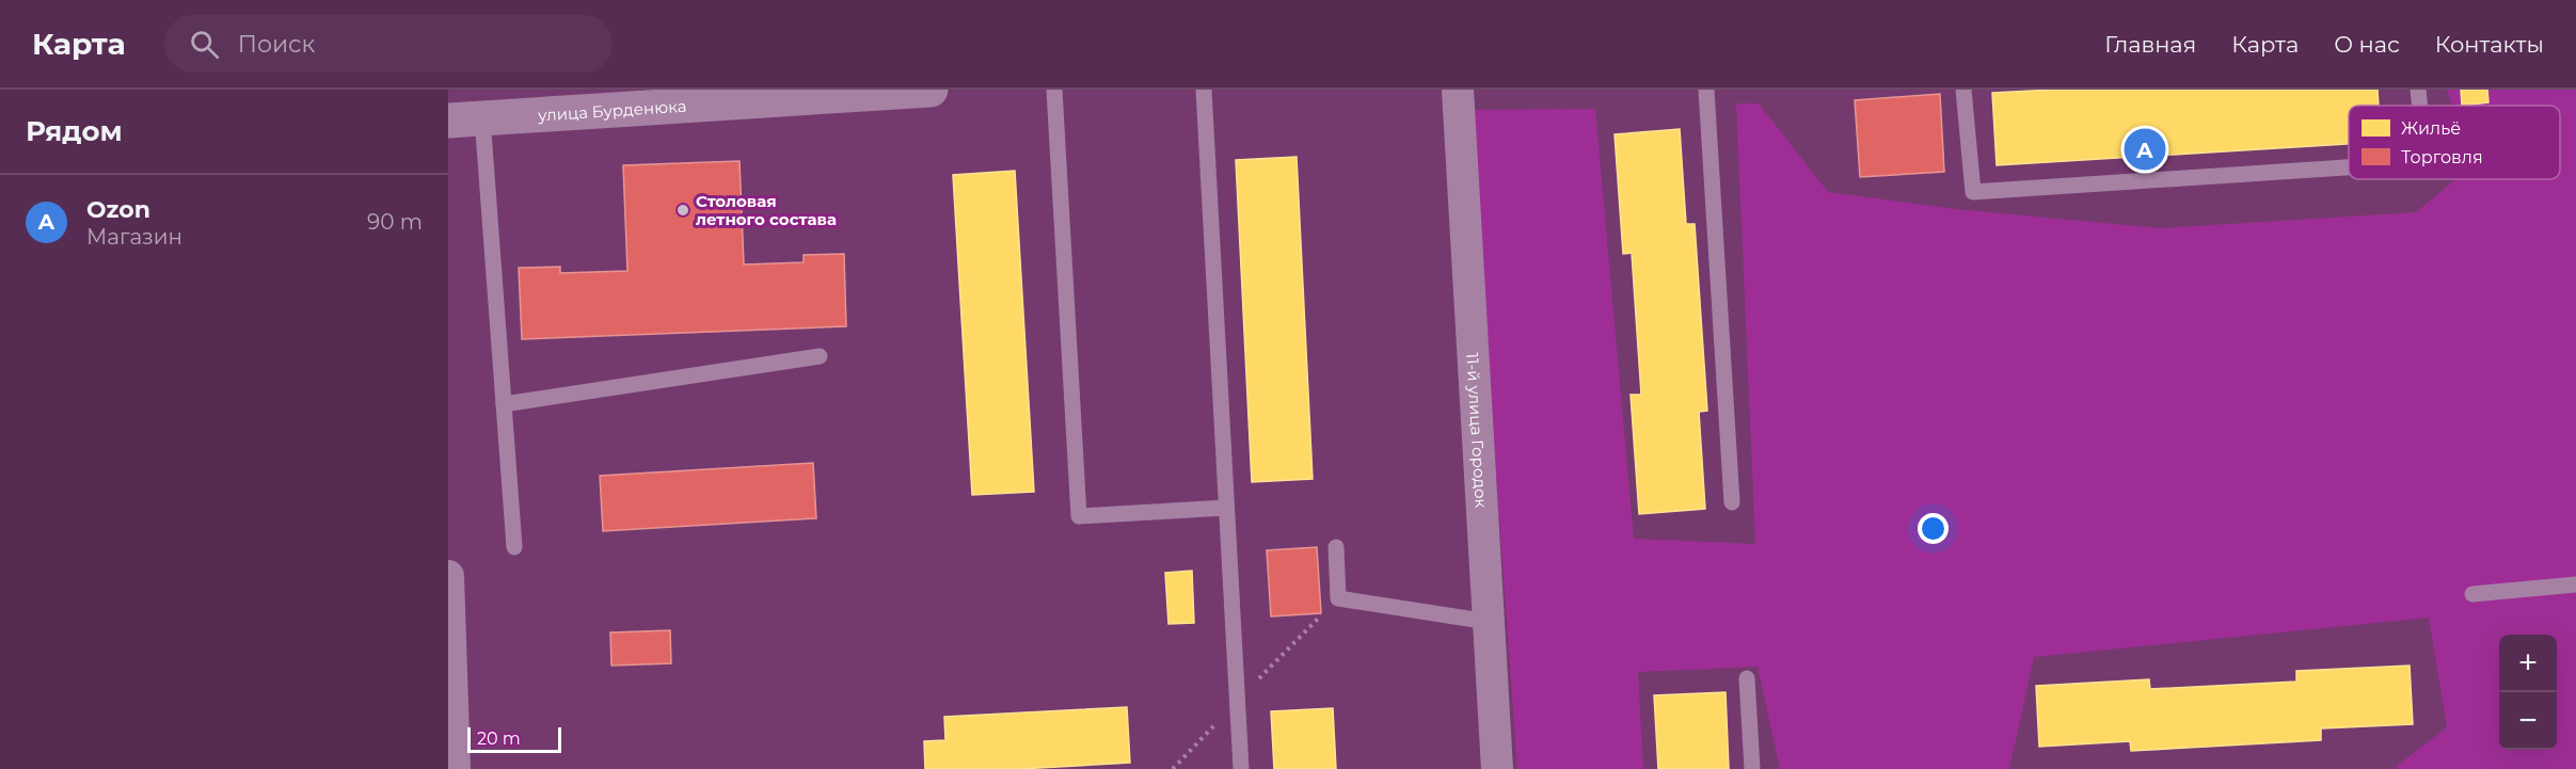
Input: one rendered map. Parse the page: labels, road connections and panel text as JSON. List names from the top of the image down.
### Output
{
  "streets": {
    "street": ["улица Бурденюка", "11-й улица Городок"]
  },
  "places": ["Столовая летного состава"],
  "legend": ["Жильё", "Торговля"],
  "scale_bar": "20 m",
  "page": {
    "header": "Карта",
    "search": "Поиск",
    "nav": [
      "Главная",
      "Карта",
      "О нас",
      "Контакты"
    ],
    "heading": "Рядом",
    "pins": "A",
    "list": [
      {
        "mark": "A",
        "name": "Ozon",
        "note": "Магазин",
        "value": "90 m"
      }
    ],
    "map_buttons": ["+", "−"],
    "scale": "20 m"
  }
}
